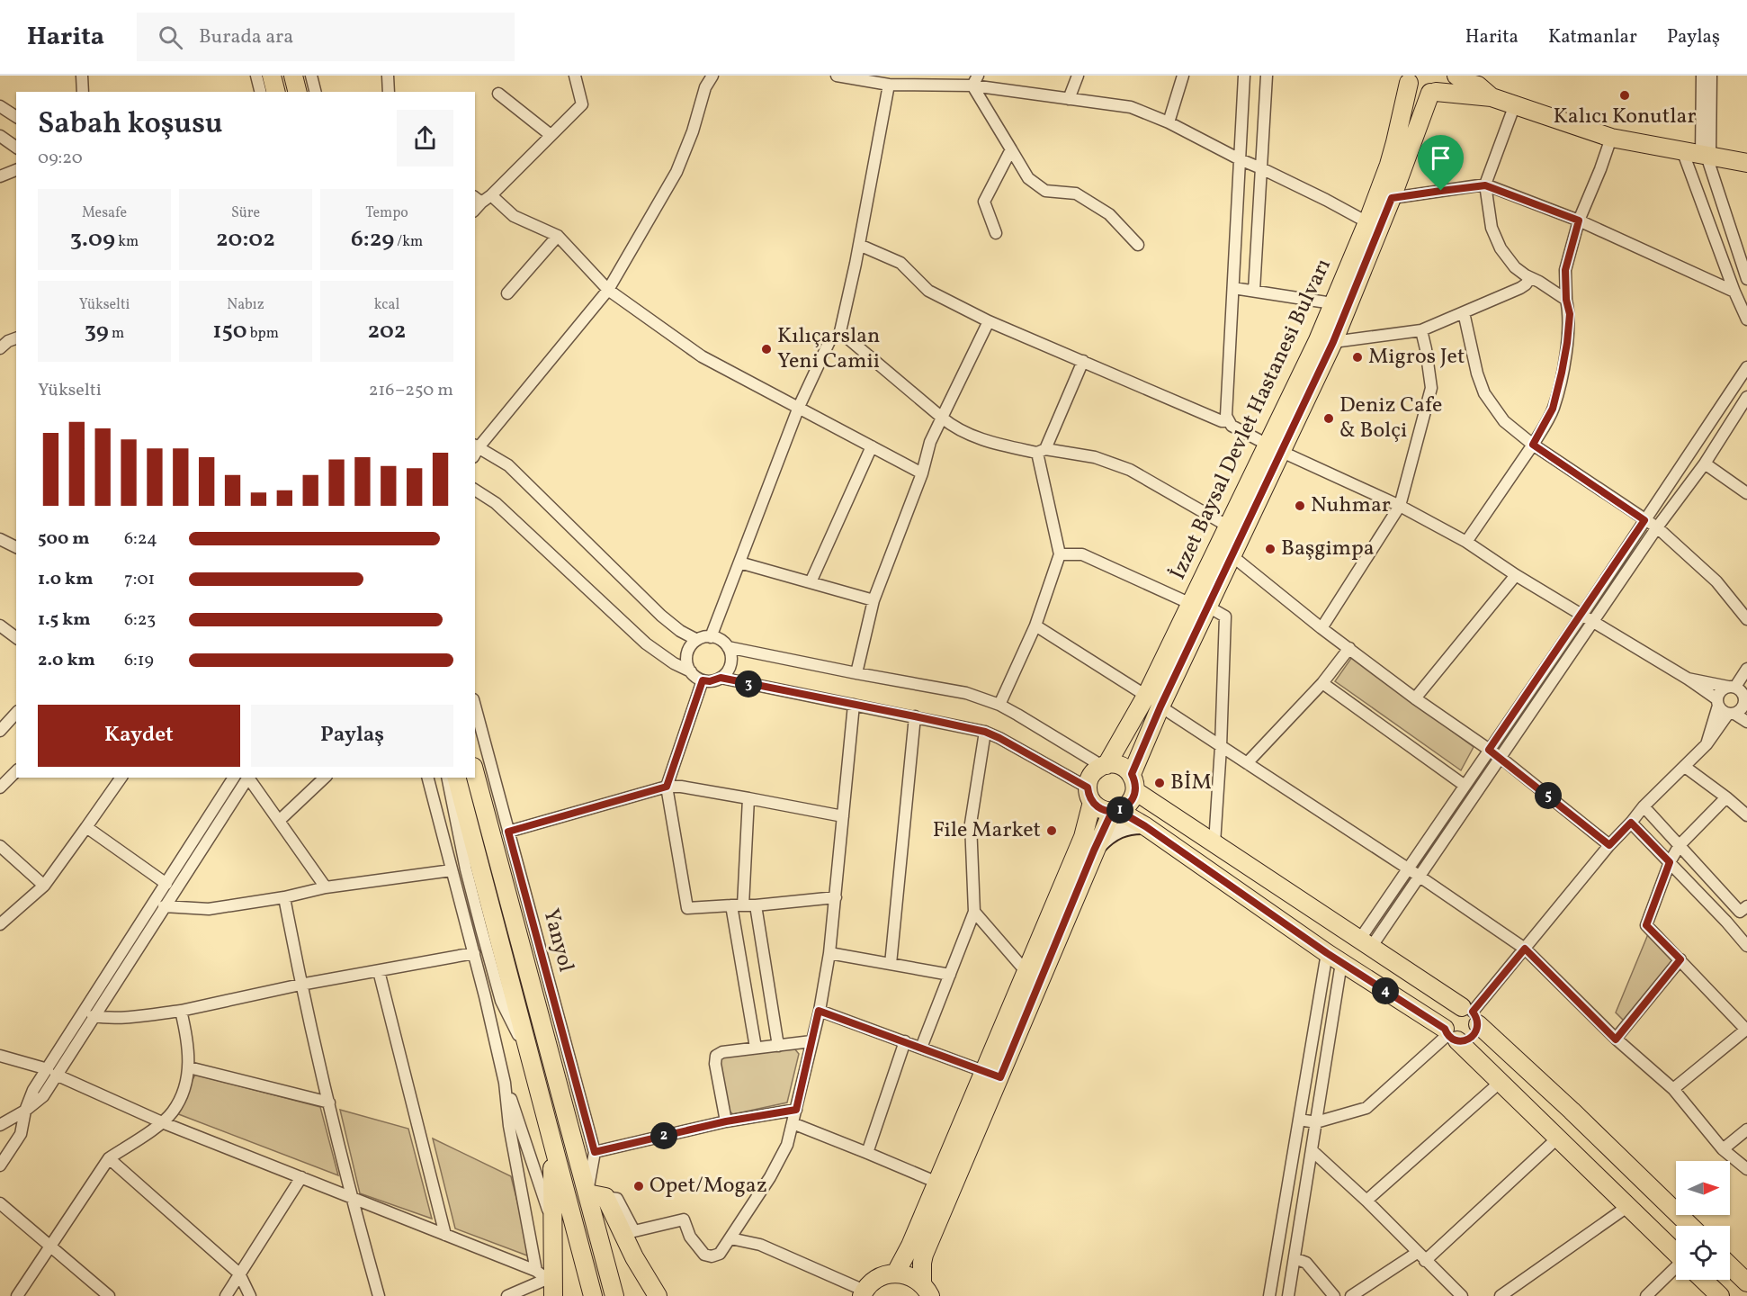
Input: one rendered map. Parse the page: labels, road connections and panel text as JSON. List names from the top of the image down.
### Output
{
  "streets": {
    "main road": ["İzzet Baysal Devlet Hastanesi Bulvarı"],
    "street": ["Yanyol"]
  },
  "places": [
    "Kalıcı Konutlar",
    "Kılıçarslan Yeni Camii",
    "Migros Jet",
    "Deniz Cafe & Bolçi",
    "Nuhmar",
    "Başgimpa",
    "BİM",
    "File Market",
    "Opet/Mogaz"
  ],
  "north": "right",
  "page": {
    "header": "Harita",
    "search": "Burada ara",
    "nav": ["Harita", "Katmanlar", "Paylaş"],
    "heading": ["Sabah koşusu", "09:20"],
    "stats": [
      ["Mesafe", "3.09 km"],
      ["Süre", "20:02"],
      ["Tempo", "6:29 /km"],
      ["Yükselti", "39 m"],
      ["Nabız", "150 bpm"],
      ["kcal", "202"]
    ],
    "chart": ["Yükselti", "216–250 m"],
    "list": [
      {
        "name": "500 m",
        "note": "6:24"
      },
      {
        "name": "1.0 km",
        "note": "7:01"
      },
      {
        "name": "1.5 km",
        "note": "6:23"
      },
      {
        "name": "2.0 km",
        "note": "6:19"
      }
    ],
    "pins": [
      "3",
      "5",
      "1",
      "4",
      "2"
    ],
    "buttons": ["Kaydet", "Paylaş"]
  }
}
